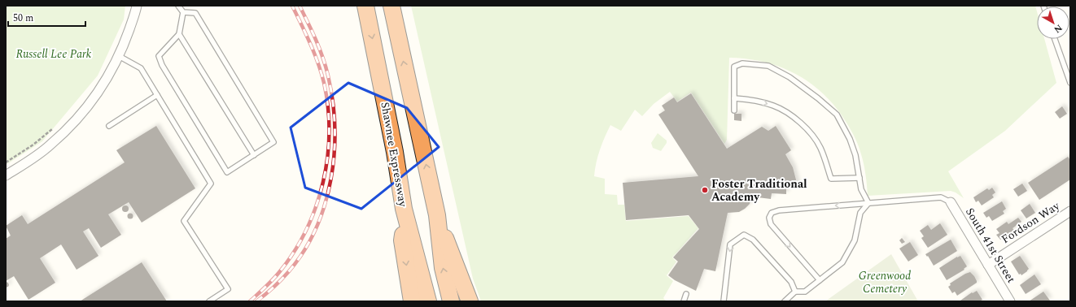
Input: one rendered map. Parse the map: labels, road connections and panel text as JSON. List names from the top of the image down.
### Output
{
  "streets": {
    "highway": ["Shawnee Expressway"],
    "street": ["Fordson Way", "South 41st Street"]
  },
  "crossings": [
    ["Fordson Way", "South 41st Street"]
  ],
  "parks": ["Russell Lee Park", "Greenwood Cemetery"],
  "places": ["Foster Traditional Academy"],
  "scale_bar": "50 m",
  "north": "bottom right"
}
